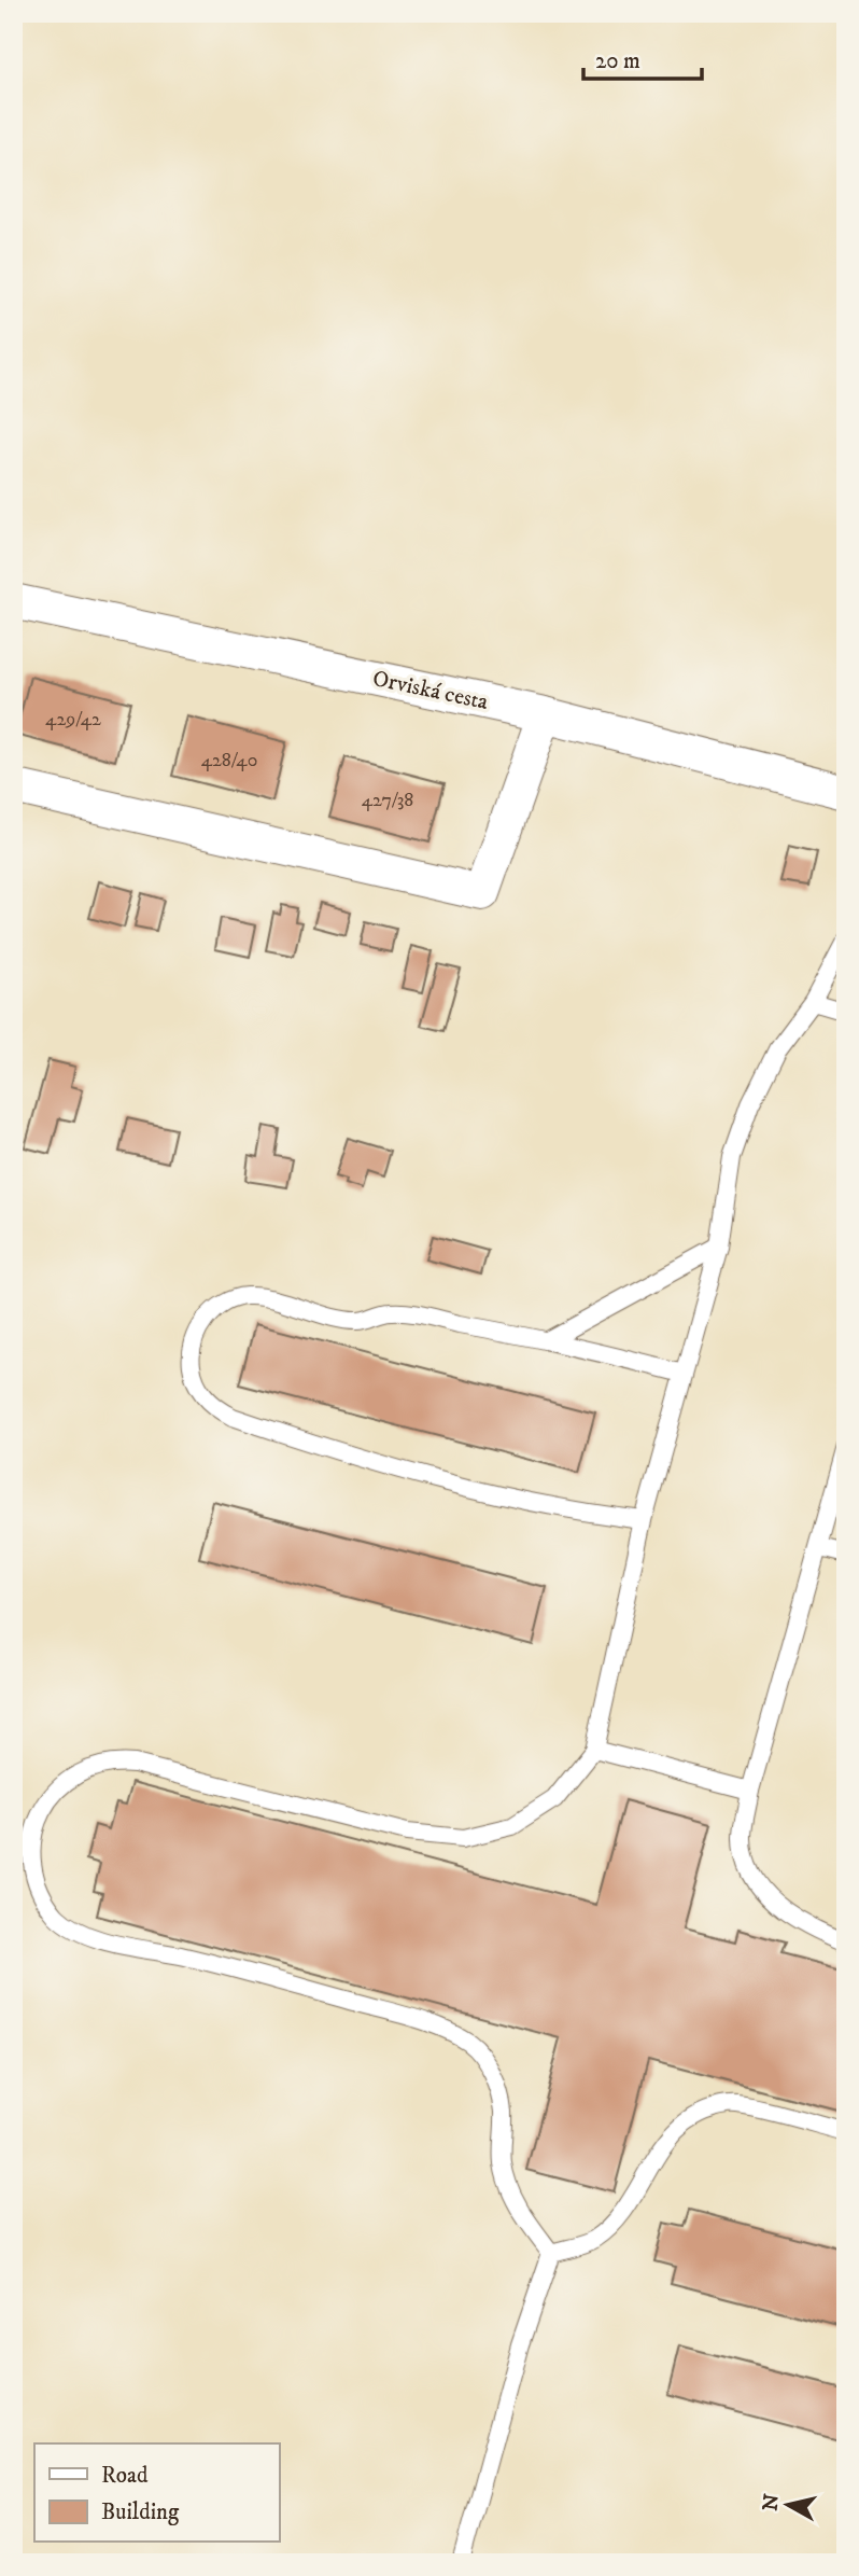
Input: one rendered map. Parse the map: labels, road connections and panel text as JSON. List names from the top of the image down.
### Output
{
  "streets": {
    "street": ["Orviská cesta"]
  },
  "house_numbers": ["429/42", "428/40", "427/38"],
  "legend": ["Road", "Building"],
  "scale_bar": "20 m",
  "north": "left"
}
